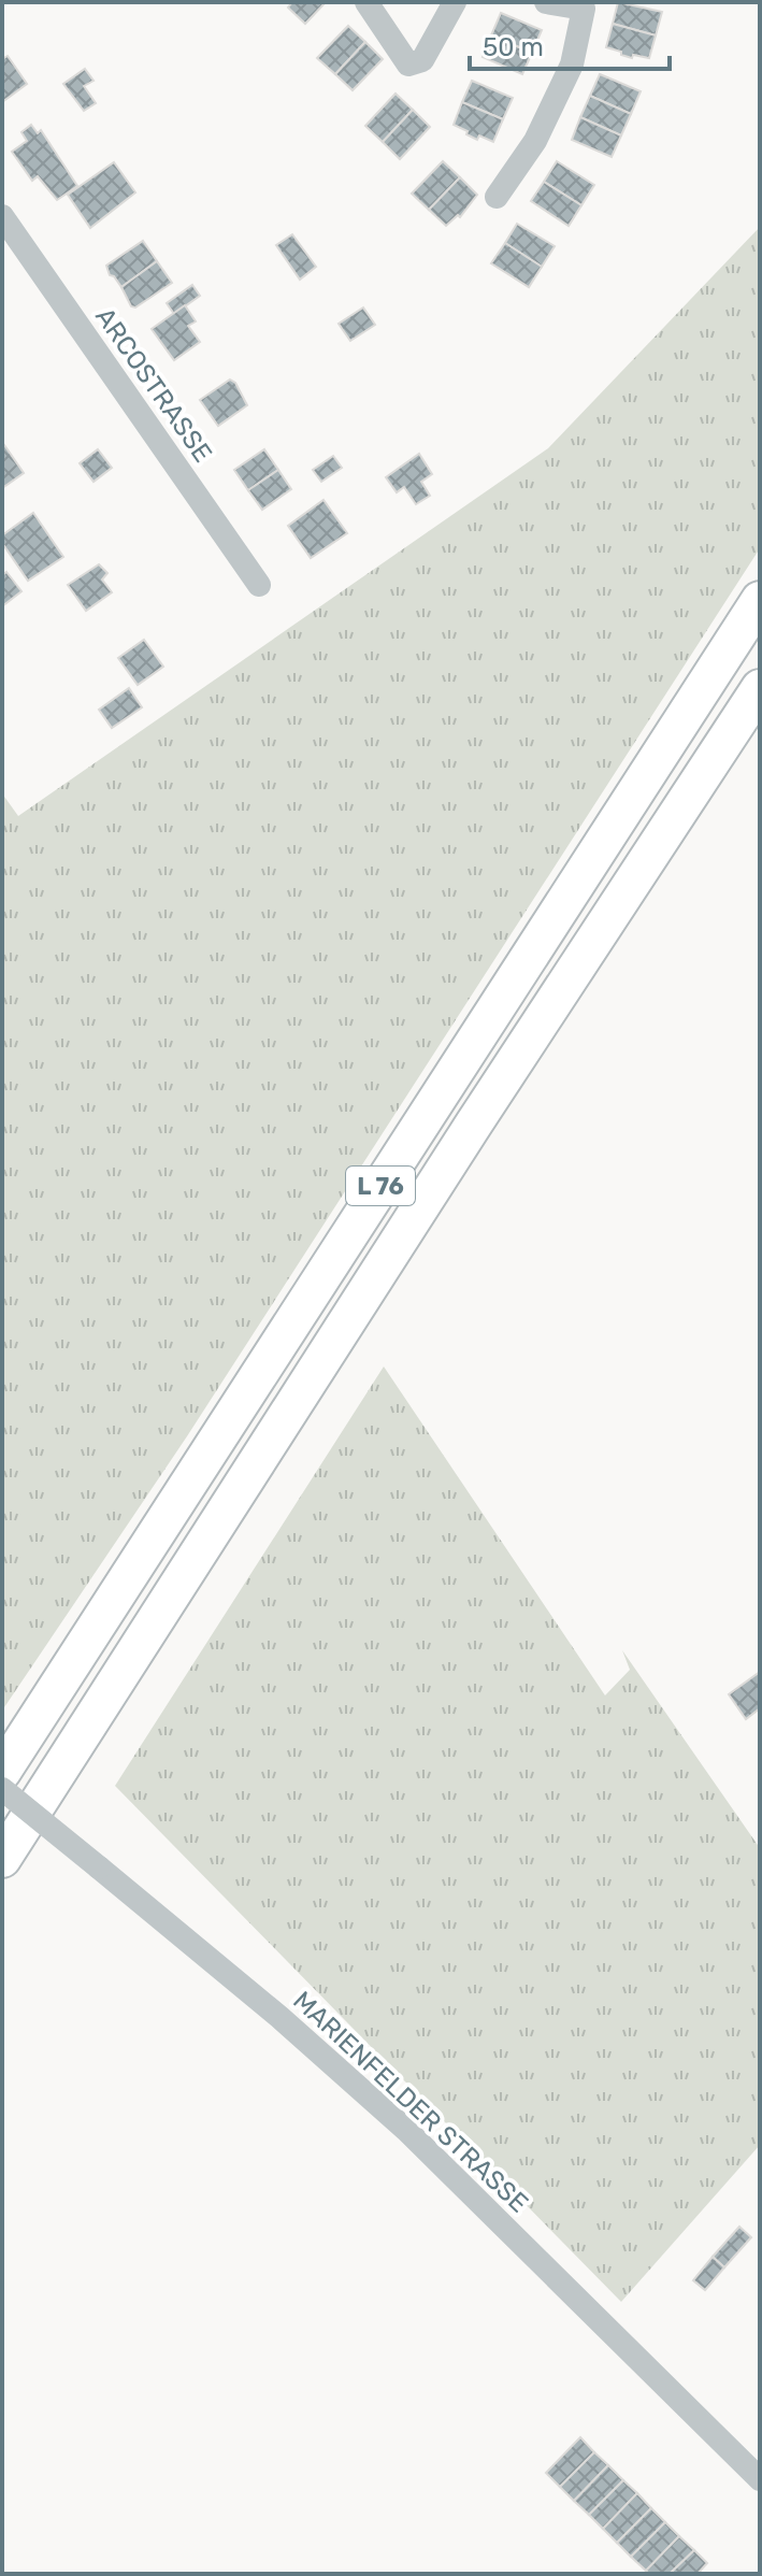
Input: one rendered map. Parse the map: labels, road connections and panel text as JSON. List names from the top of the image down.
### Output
{
  "streets": {
    "main road": ["L 76"],
    "street": ["ARCOSTRASSE", "MARIENFELDER STRASSE"]
  },
  "scale_bar": "50 m"
}
